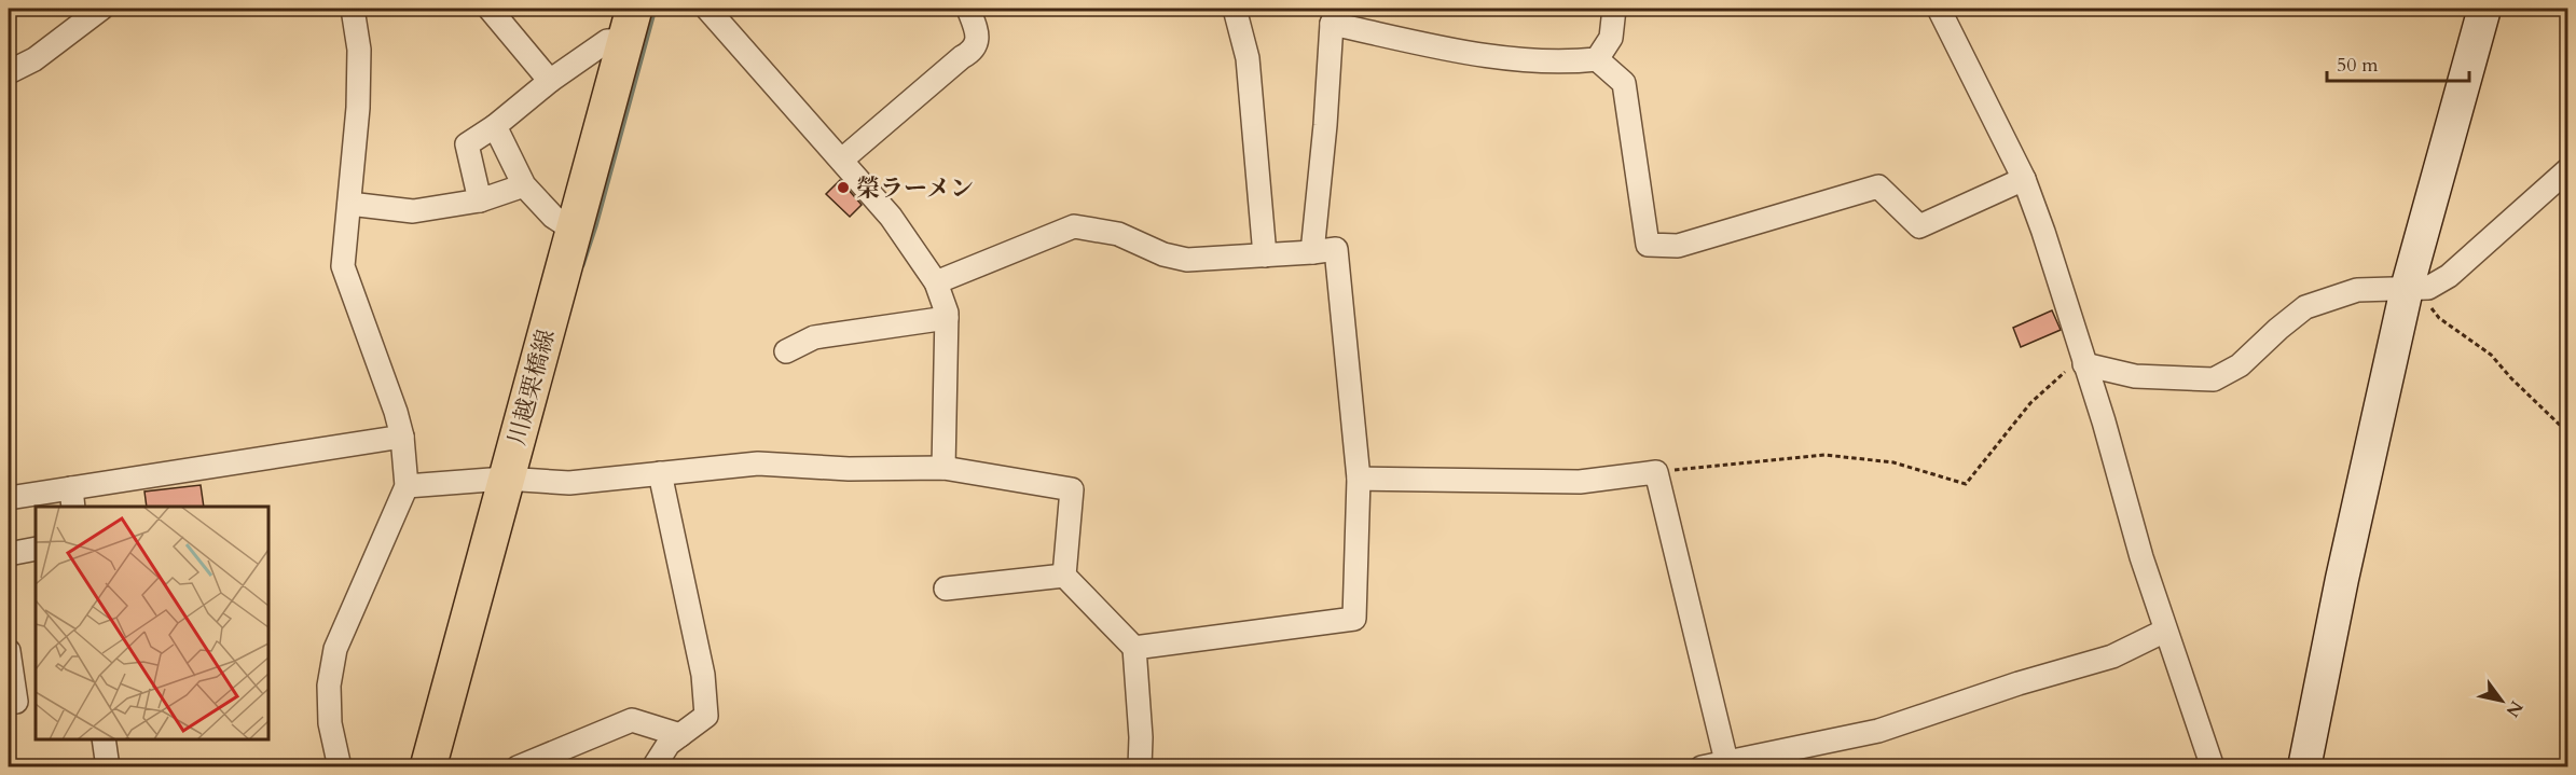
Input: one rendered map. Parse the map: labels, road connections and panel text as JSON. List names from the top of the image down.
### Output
{
  "streets": {
    "main road": ["川越栗橋線"]
  },
  "places": ["榮ラーメン"],
  "scale_bar": "50 m",
  "north": "bottom right"
}
